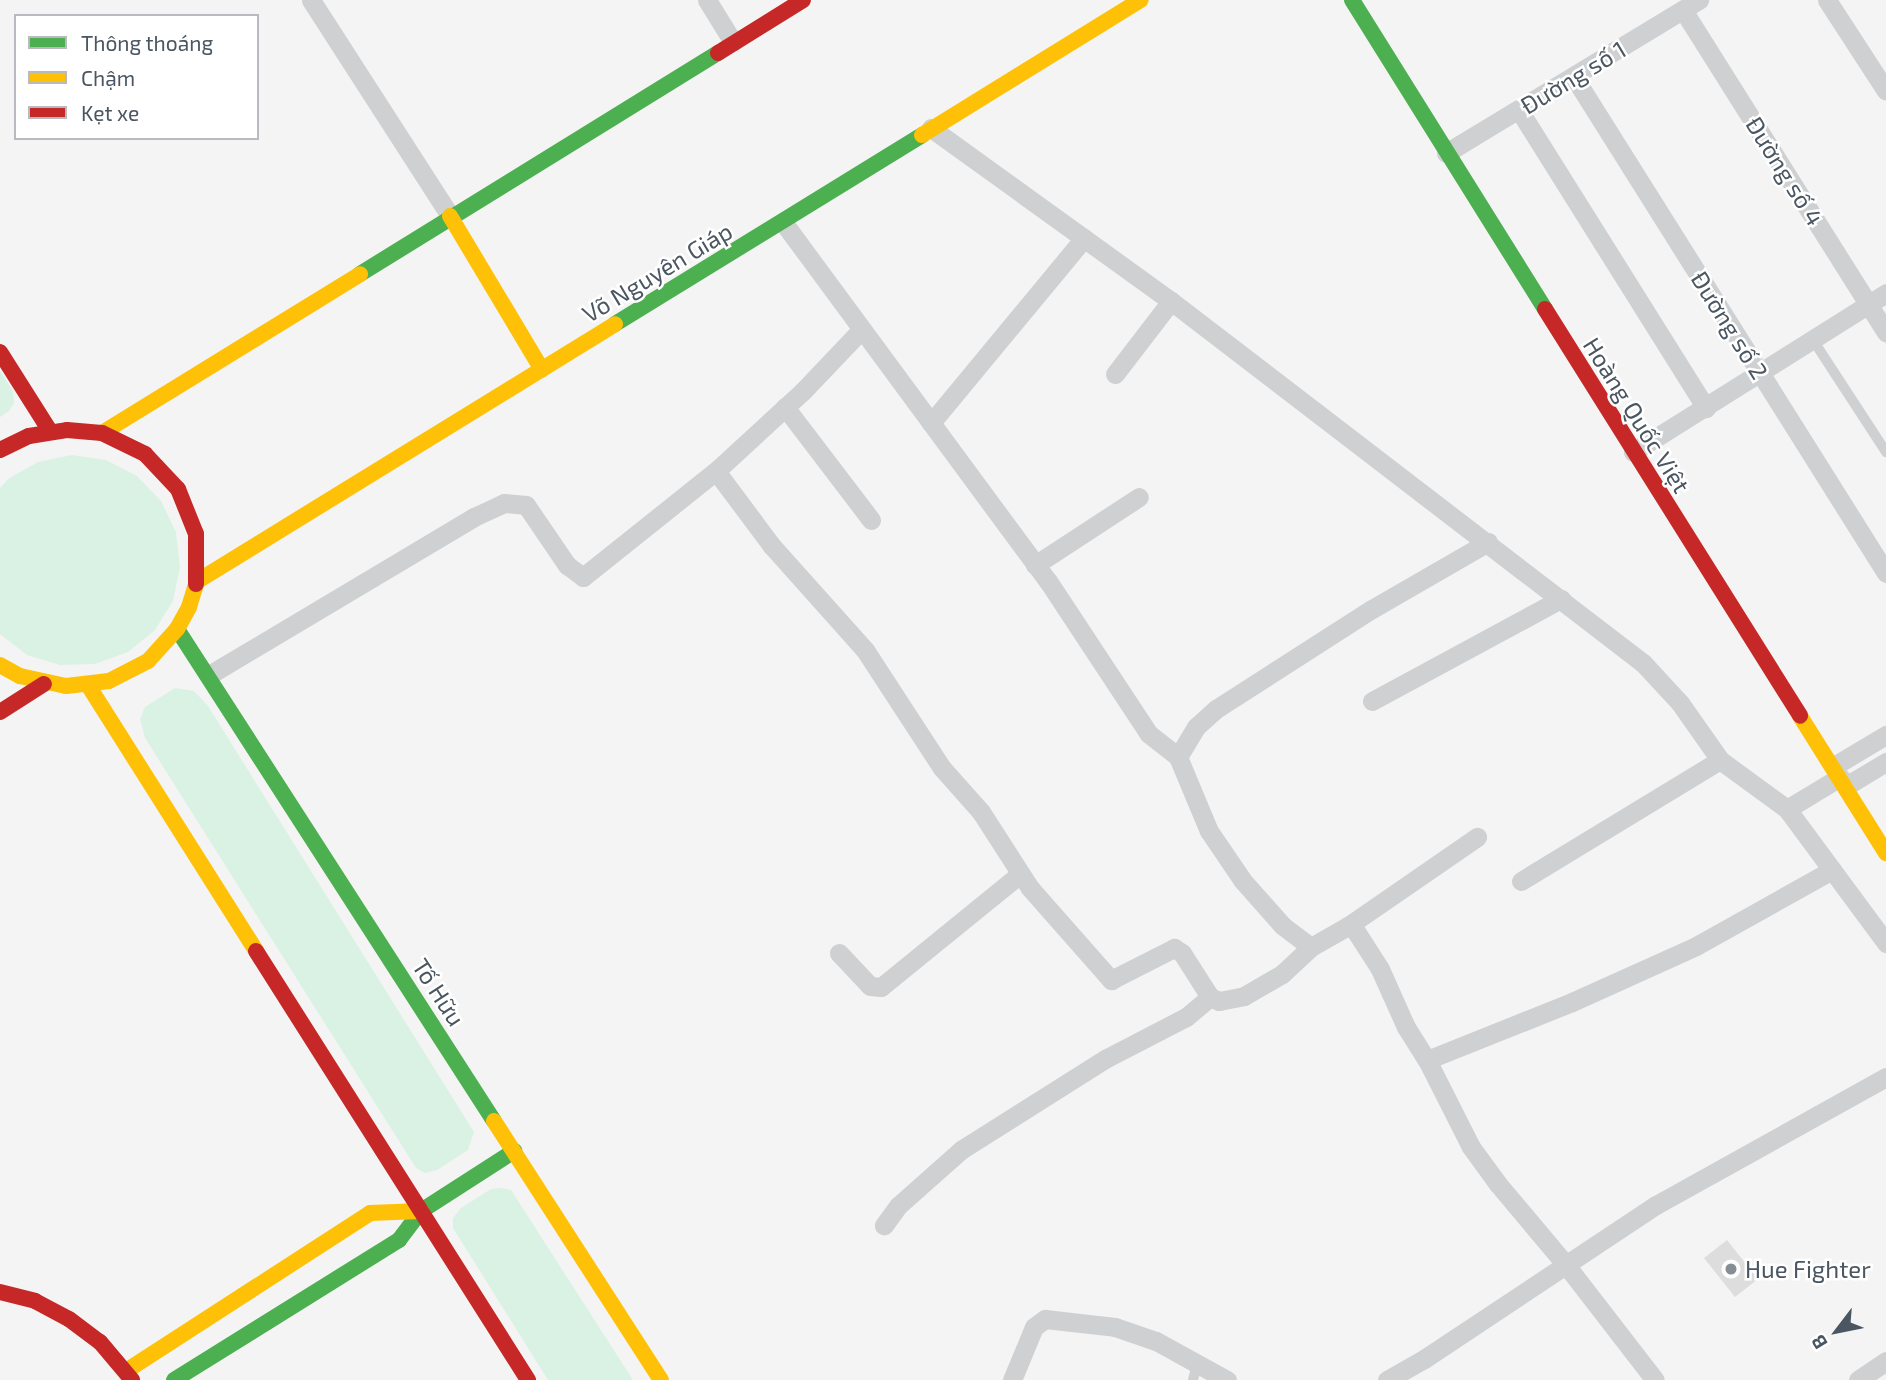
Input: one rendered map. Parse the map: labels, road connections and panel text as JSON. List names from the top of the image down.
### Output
{
  "streets": {
    "street": [
      "Đường số 1",
      "Đường số 4",
      "Võ Nguyên Giáp",
      "Đường số 2",
      "Hoàng Quốc Việt",
      "Tố Hữu"
    ]
  },
  "crossings": [
    ["Đường số 1", "Đường số 4"],
    ["Đường số 1", "Đường số 2"],
    ["Đường số 1", "Hoàng Quốc Việt"]
  ],
  "places": ["Hue Fighter"],
  "legend": ["Thông thoáng", "Chậm", "Kẹt xe"],
  "north": "bottom left"
}
